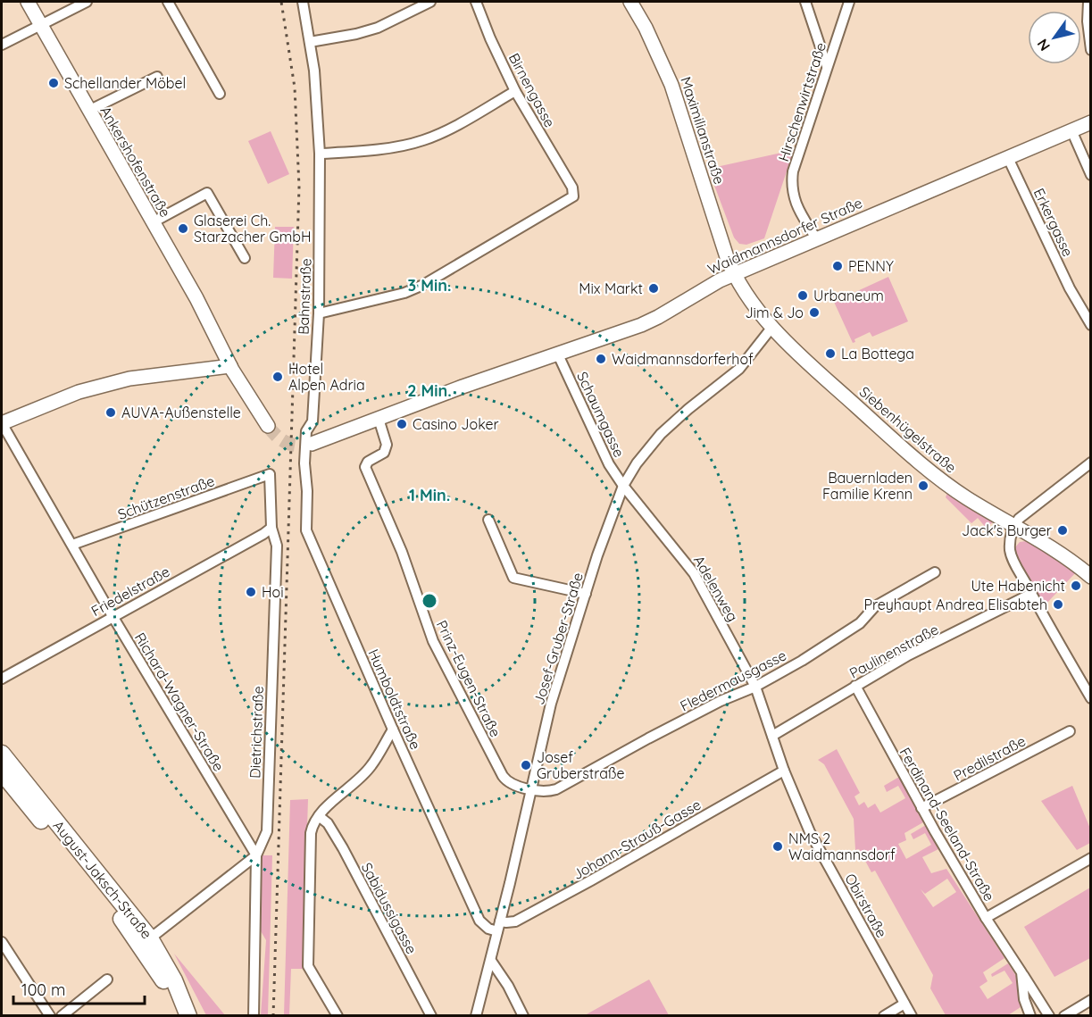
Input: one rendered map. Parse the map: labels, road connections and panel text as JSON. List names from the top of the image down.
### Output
{
  "streets": {
    "main road": ["August-Jaksch-Straße"],
    "street": [
      "Birnengasse",
      "Hirschenwirtstraße",
      "Maximilianstraße",
      "Ankershofenstraße",
      "Erkergasse",
      "Waidmannsdorfer Straße",
      "Bahnstraße",
      "Schaumgasse",
      "Siebenhügelstraße",
      "Schützenstraße",
      "Adelenweg",
      "Friedelstraße",
      "Josef-Gruber-Straße",
      "Paulinenstraße",
      "Prinz-Eugen-Straße",
      "Fledermausgasse",
      "Humboldtstraße",
      "Richard-Wagner-Straße",
      "Dietrichstraße",
      "Predilstraße",
      "Ferdinand-Seeland-Straße",
      "Johann-Strauß-Gasse",
      "Obirstraße",
      "Sabidussigasse"
    ]
  },
  "crossings": [
    ["Birnengasse", "Bahnstraße"],
    ["Hirschenwirtstraße", "Waidmannsdorfer Straße"],
    ["Maximilianstraße", "Waidmannsdorfer Straße"],
    ["Maximilianstraße", "Siebenhügelstraße"],
    ["Erkergasse", "Waidmannsdorfer Straße"],
    ["Waidmannsdorfer Straße", "Schaumgasse"],
    ["Waidmannsdorfer Straße", "Siebenhügelstraße"],
    ["Waidmannsdorfer Straße", "Prinz-Eugen-Straße"],
    ["Bahnstraße", "Humboldtstraße"],
    ["Schaumgasse", "Adelenweg"],
    ["Schaumgasse", "Josef-Gruber-Straße"],
    ["Siebenhügelstraße", "Josef-Gruber-Straße"],
    ["Schützenstraße", "Richard-Wagner-Straße"],
    ["Schützenstraße", "Dietrichstraße"],
    ["Adelenweg", "Josef-Gruber-Straße"],
    ["Adelenweg", "Fledermausgasse"],
    ["Adelenweg", "Obirstraße"],
    ["Friedelstraße", "Richard-Wagner-Straße"],
    ["Friedelstraße", "Dietrichstraße"],
    ["Josef-Gruber-Straße", "Prinz-Eugen-Straße"],
    ["Josef-Gruber-Straße", "Fledermausgasse"],
    ["Josef-Gruber-Straße", "Humboldtstraße"],
    ["Josef-Gruber-Straße", "Johann-Strauß-Gasse"],
    ["Paulinenstraße", "Ferdinand-Seeland-Straße"],
    ["Paulinenstraße", "Obirstraße"],
    ["Prinz-Eugen-Straße", "Fledermausgasse"],
    ["Fledermausgasse", "Obirstraße"],
    ["Humboldtstraße", "Johann-Strauß-Gasse"],
    ["Richard-Wagner-Straße", "Dietrichstraße"],
    ["Dietrichstraße", "August-Jaksch-Straße"],
    ["Predilstraße", "Ferdinand-Seeland-Straße"],
    ["Johann-Strauß-Gasse", "Obirstraße"]
  ],
  "places": [
    "Schellander Möbel",
    "Glaserei Ch. Starzacher GmbH",
    "PENNY",
    "Mix Markt",
    "Urbaneum",
    "Jim & Jo",
    "La Bottega",
    "Waidmannsdorferhof",
    "Hotel Alpen Adria",
    "AUVA-Außenstelle",
    "Casino Joker",
    "Bauernladen Familie Krenn",
    "Jack's Burger",
    "Ute Habenicht",
    "Hoi",
    "Preyhaupt Andrea Elisabteh",
    "Josef Gruberstraße",
    "NMS 2 Waidmannsdorf"
  ],
  "scale_bar": "100 m",
  "north": "bottom left",
  "rings": ["3 Min.", "2 Min.", "1 Min."]
}
